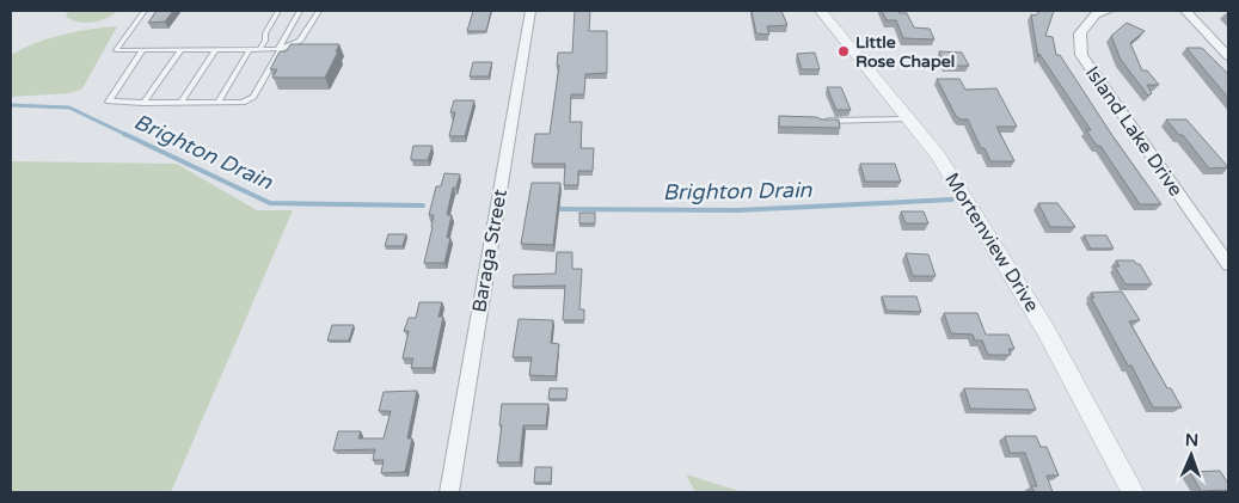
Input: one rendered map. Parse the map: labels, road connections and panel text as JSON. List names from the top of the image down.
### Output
{
  "streets": {
    "street": ["Island Lake Drive", "Mortenview Drive", "Baraga Street"]
  },
  "water": ["Brighton Drain"],
  "places": ["Little Rose Chapel"],
  "north": "top"
}
